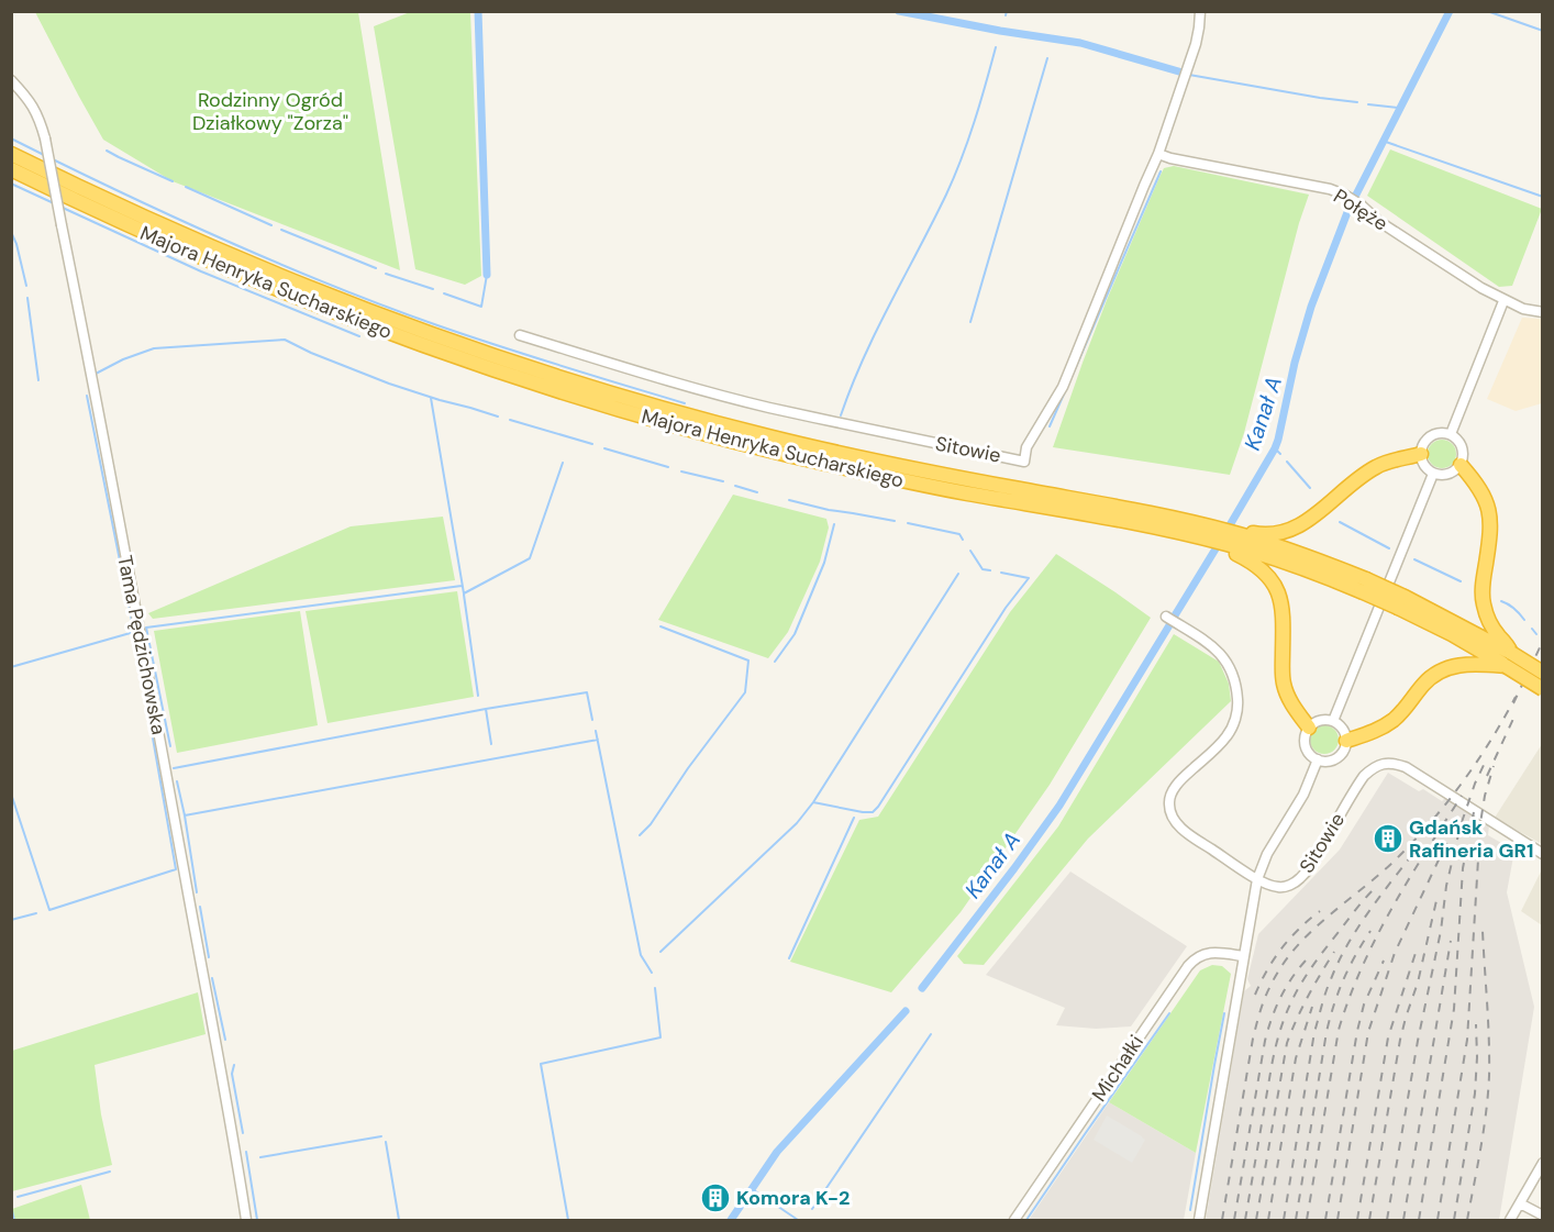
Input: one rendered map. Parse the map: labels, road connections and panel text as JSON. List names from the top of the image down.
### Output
{
  "streets": {
    "highway": ["Majora Henryka Sucharskiego"],
    "street": [
      "Połęże",
      "Sitowie",
      "Tama Pędzichowska",
      "Michałki"
    ]
  },
  "crossings": [
    ["Połęże", "Sitowie"]
  ],
  "water": ["Kanał A"],
  "parks": ["Rodzinny Ogród Działkowy \"Zorza\""],
  "places": {
    "building": ["Gdańsk Rafineria GR1", "Komora K-2"]
  }
}
